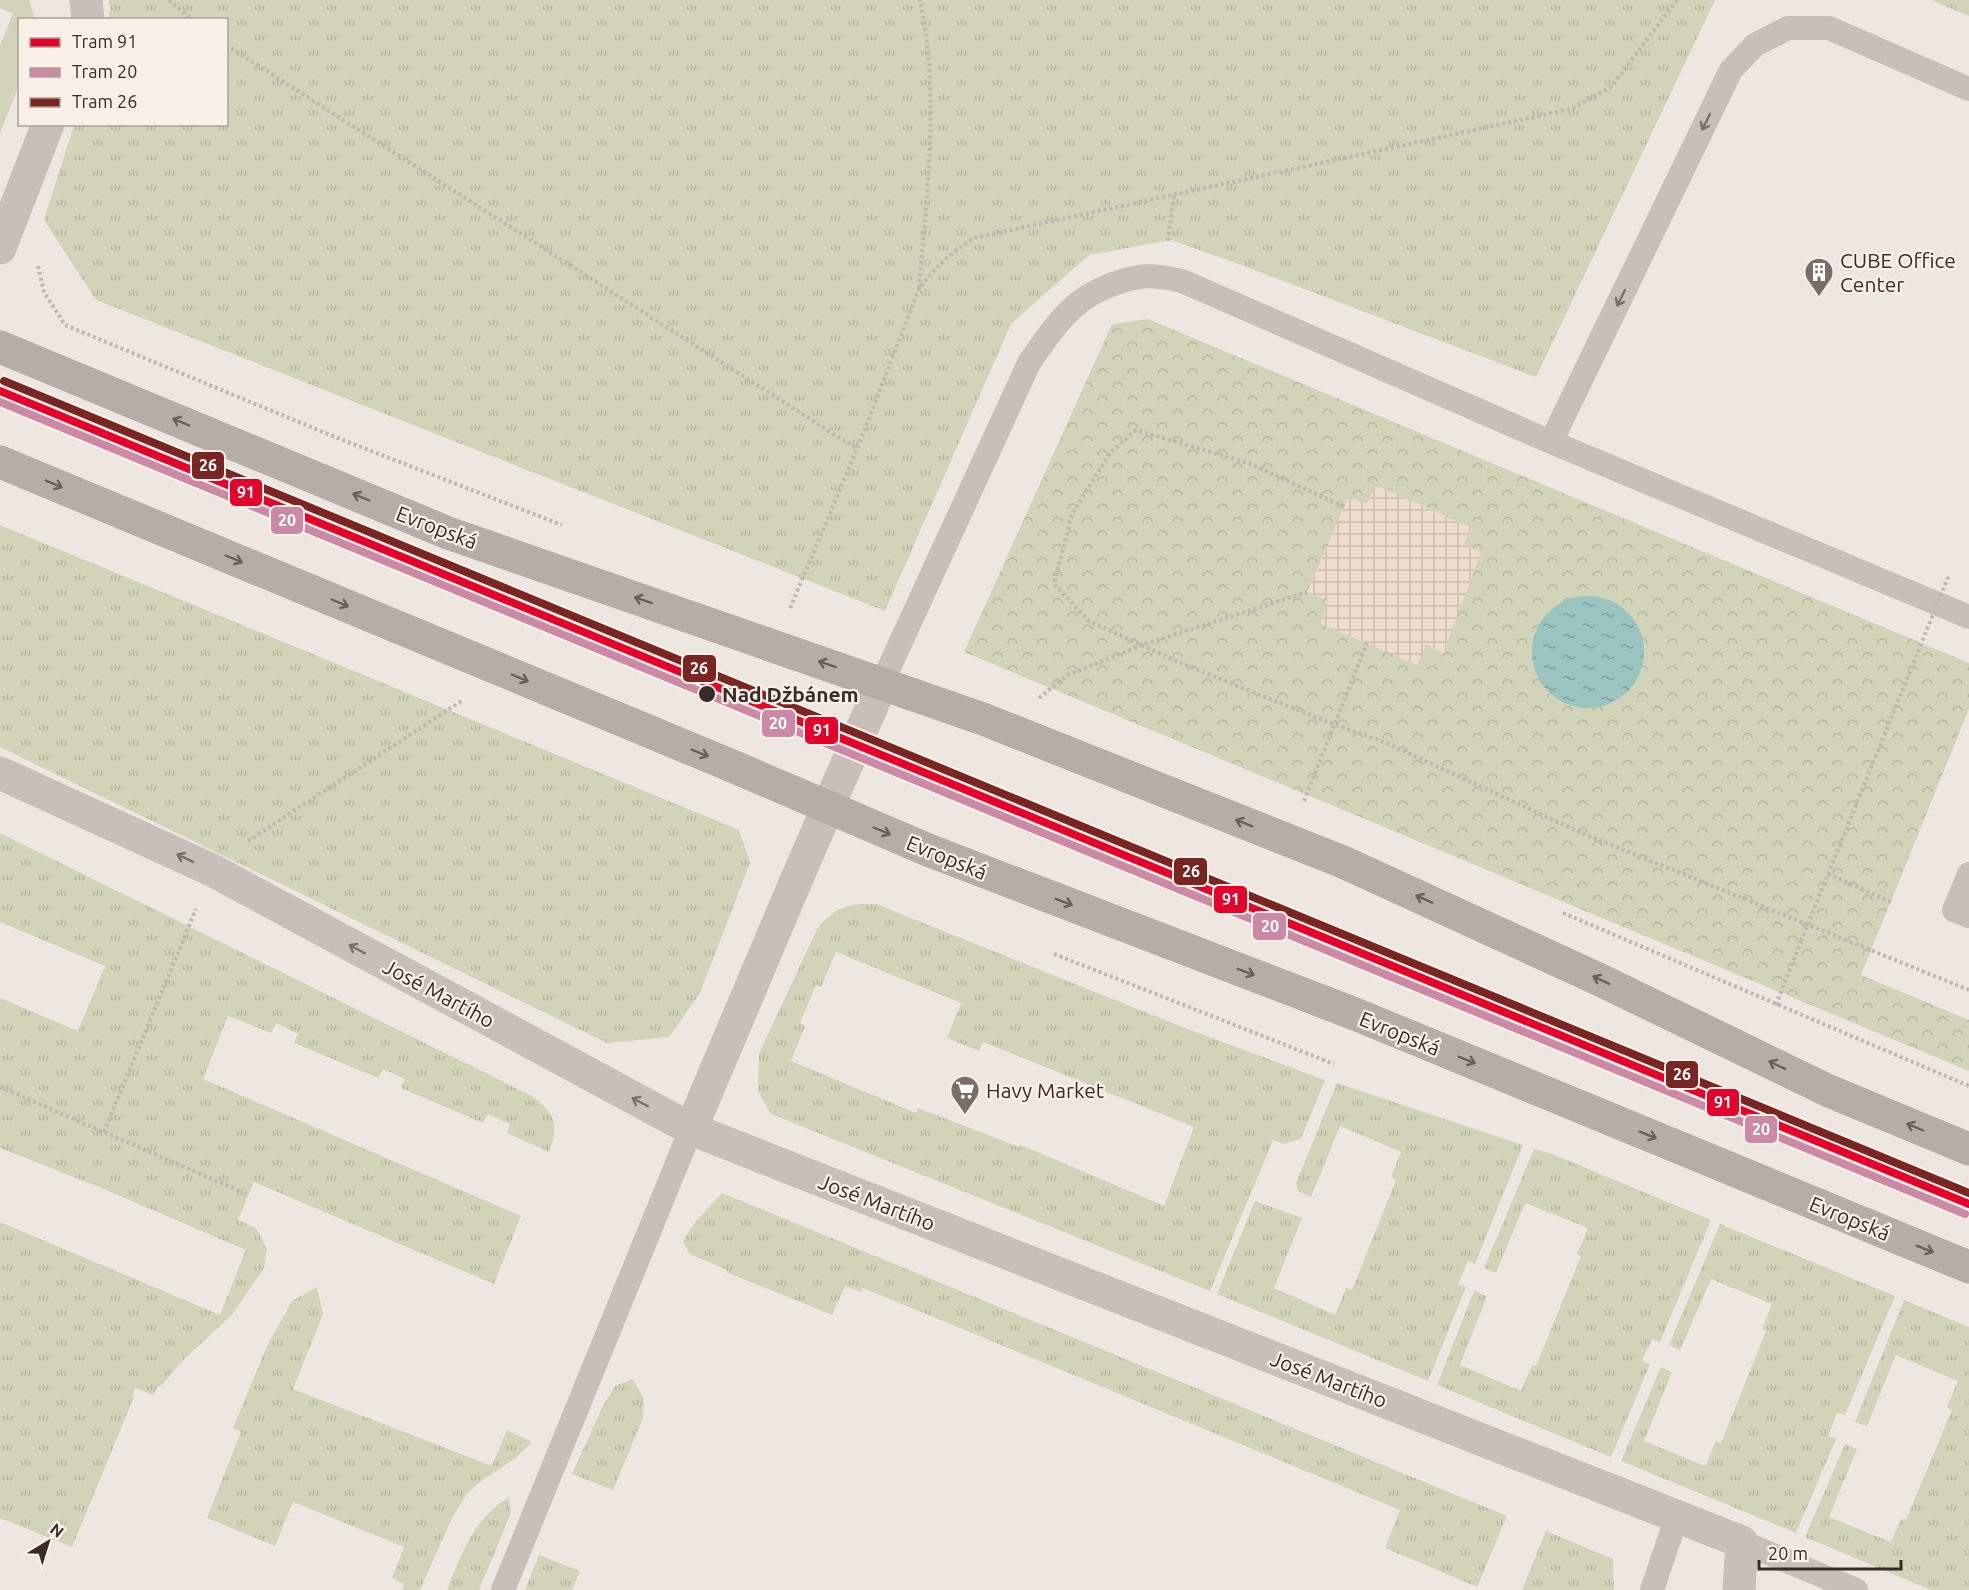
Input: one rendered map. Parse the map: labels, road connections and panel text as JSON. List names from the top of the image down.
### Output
{
  "streets": {
    "main road": ["Evropská"],
    "street": ["José Martího"]
  },
  "one_way": ["José Martího"],
  "places": {
    "building": ["CUBE Office Center"],
    "other": ["Nad Džbánem"],
    "supermarket": ["Havy Market"]
  },
  "lines": ["tram line 26", "tram line 91", "tram line 20"],
  "legend": ["Tram 91", "Tram 20", "Tram 26"],
  "scale_bar": "20 m",
  "north": "top right"
}
